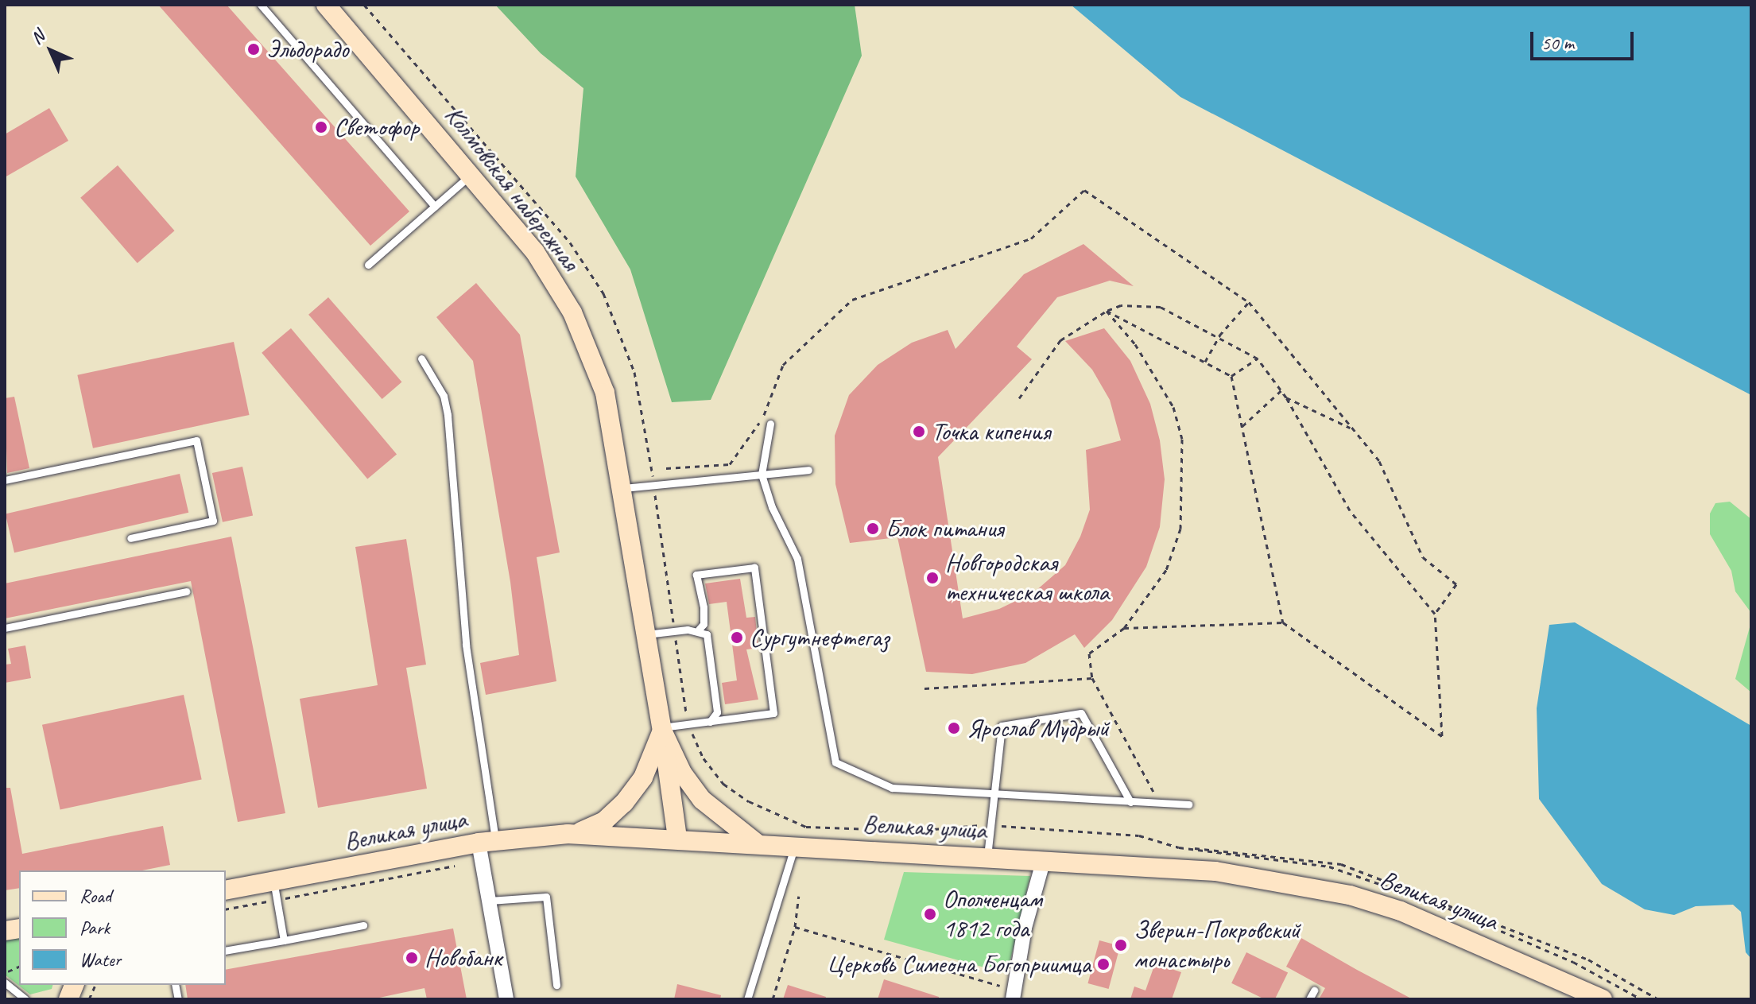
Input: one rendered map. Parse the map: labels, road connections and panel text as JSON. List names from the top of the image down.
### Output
{
  "streets": {
    "main road": ["Колмовская набережная", "Великая улица"]
  },
  "crossings": [
    ["Колмовская набережная", "Великая улица"]
  ],
  "places": [
    "Эльдорадо",
    "Светофор",
    "Точка кипения",
    "Блок питания",
    "Новгородская техническая школа",
    "Сургутнефтегаз",
    "Ярослав Мудрый",
    "Ополченцам 1812 года",
    "Зверин-Покровский монастырь",
    "Новобанк",
    "Церковь Симеона Богоприимца"
  ],
  "legend": ["Road", "Park", "Water"],
  "scale_bar": "50 m",
  "north": "top left"
}
